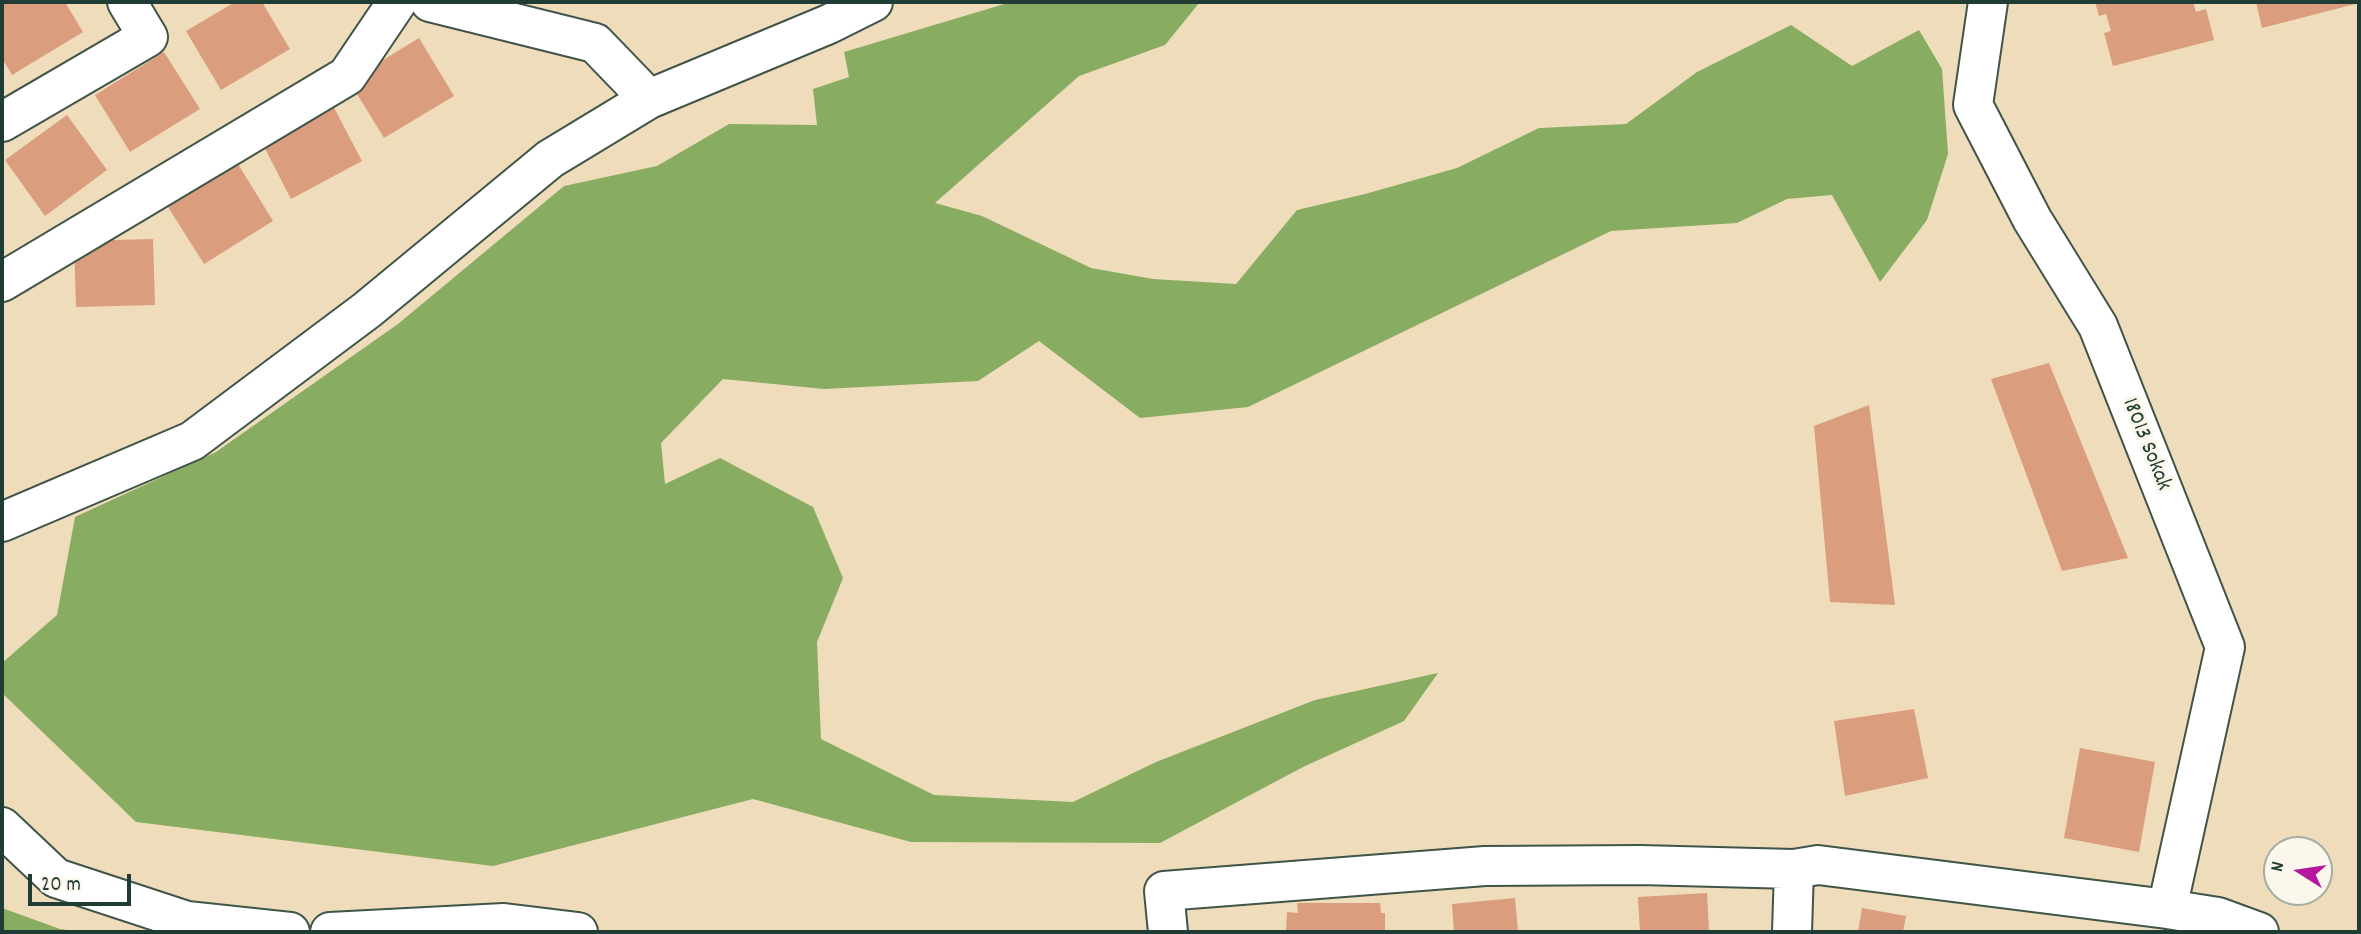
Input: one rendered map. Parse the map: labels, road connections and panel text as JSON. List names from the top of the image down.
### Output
{
  "streets": {
    "street": ["18013 Sokak"]
  },
  "scale_bar": "20 m",
  "north": "left"
}
